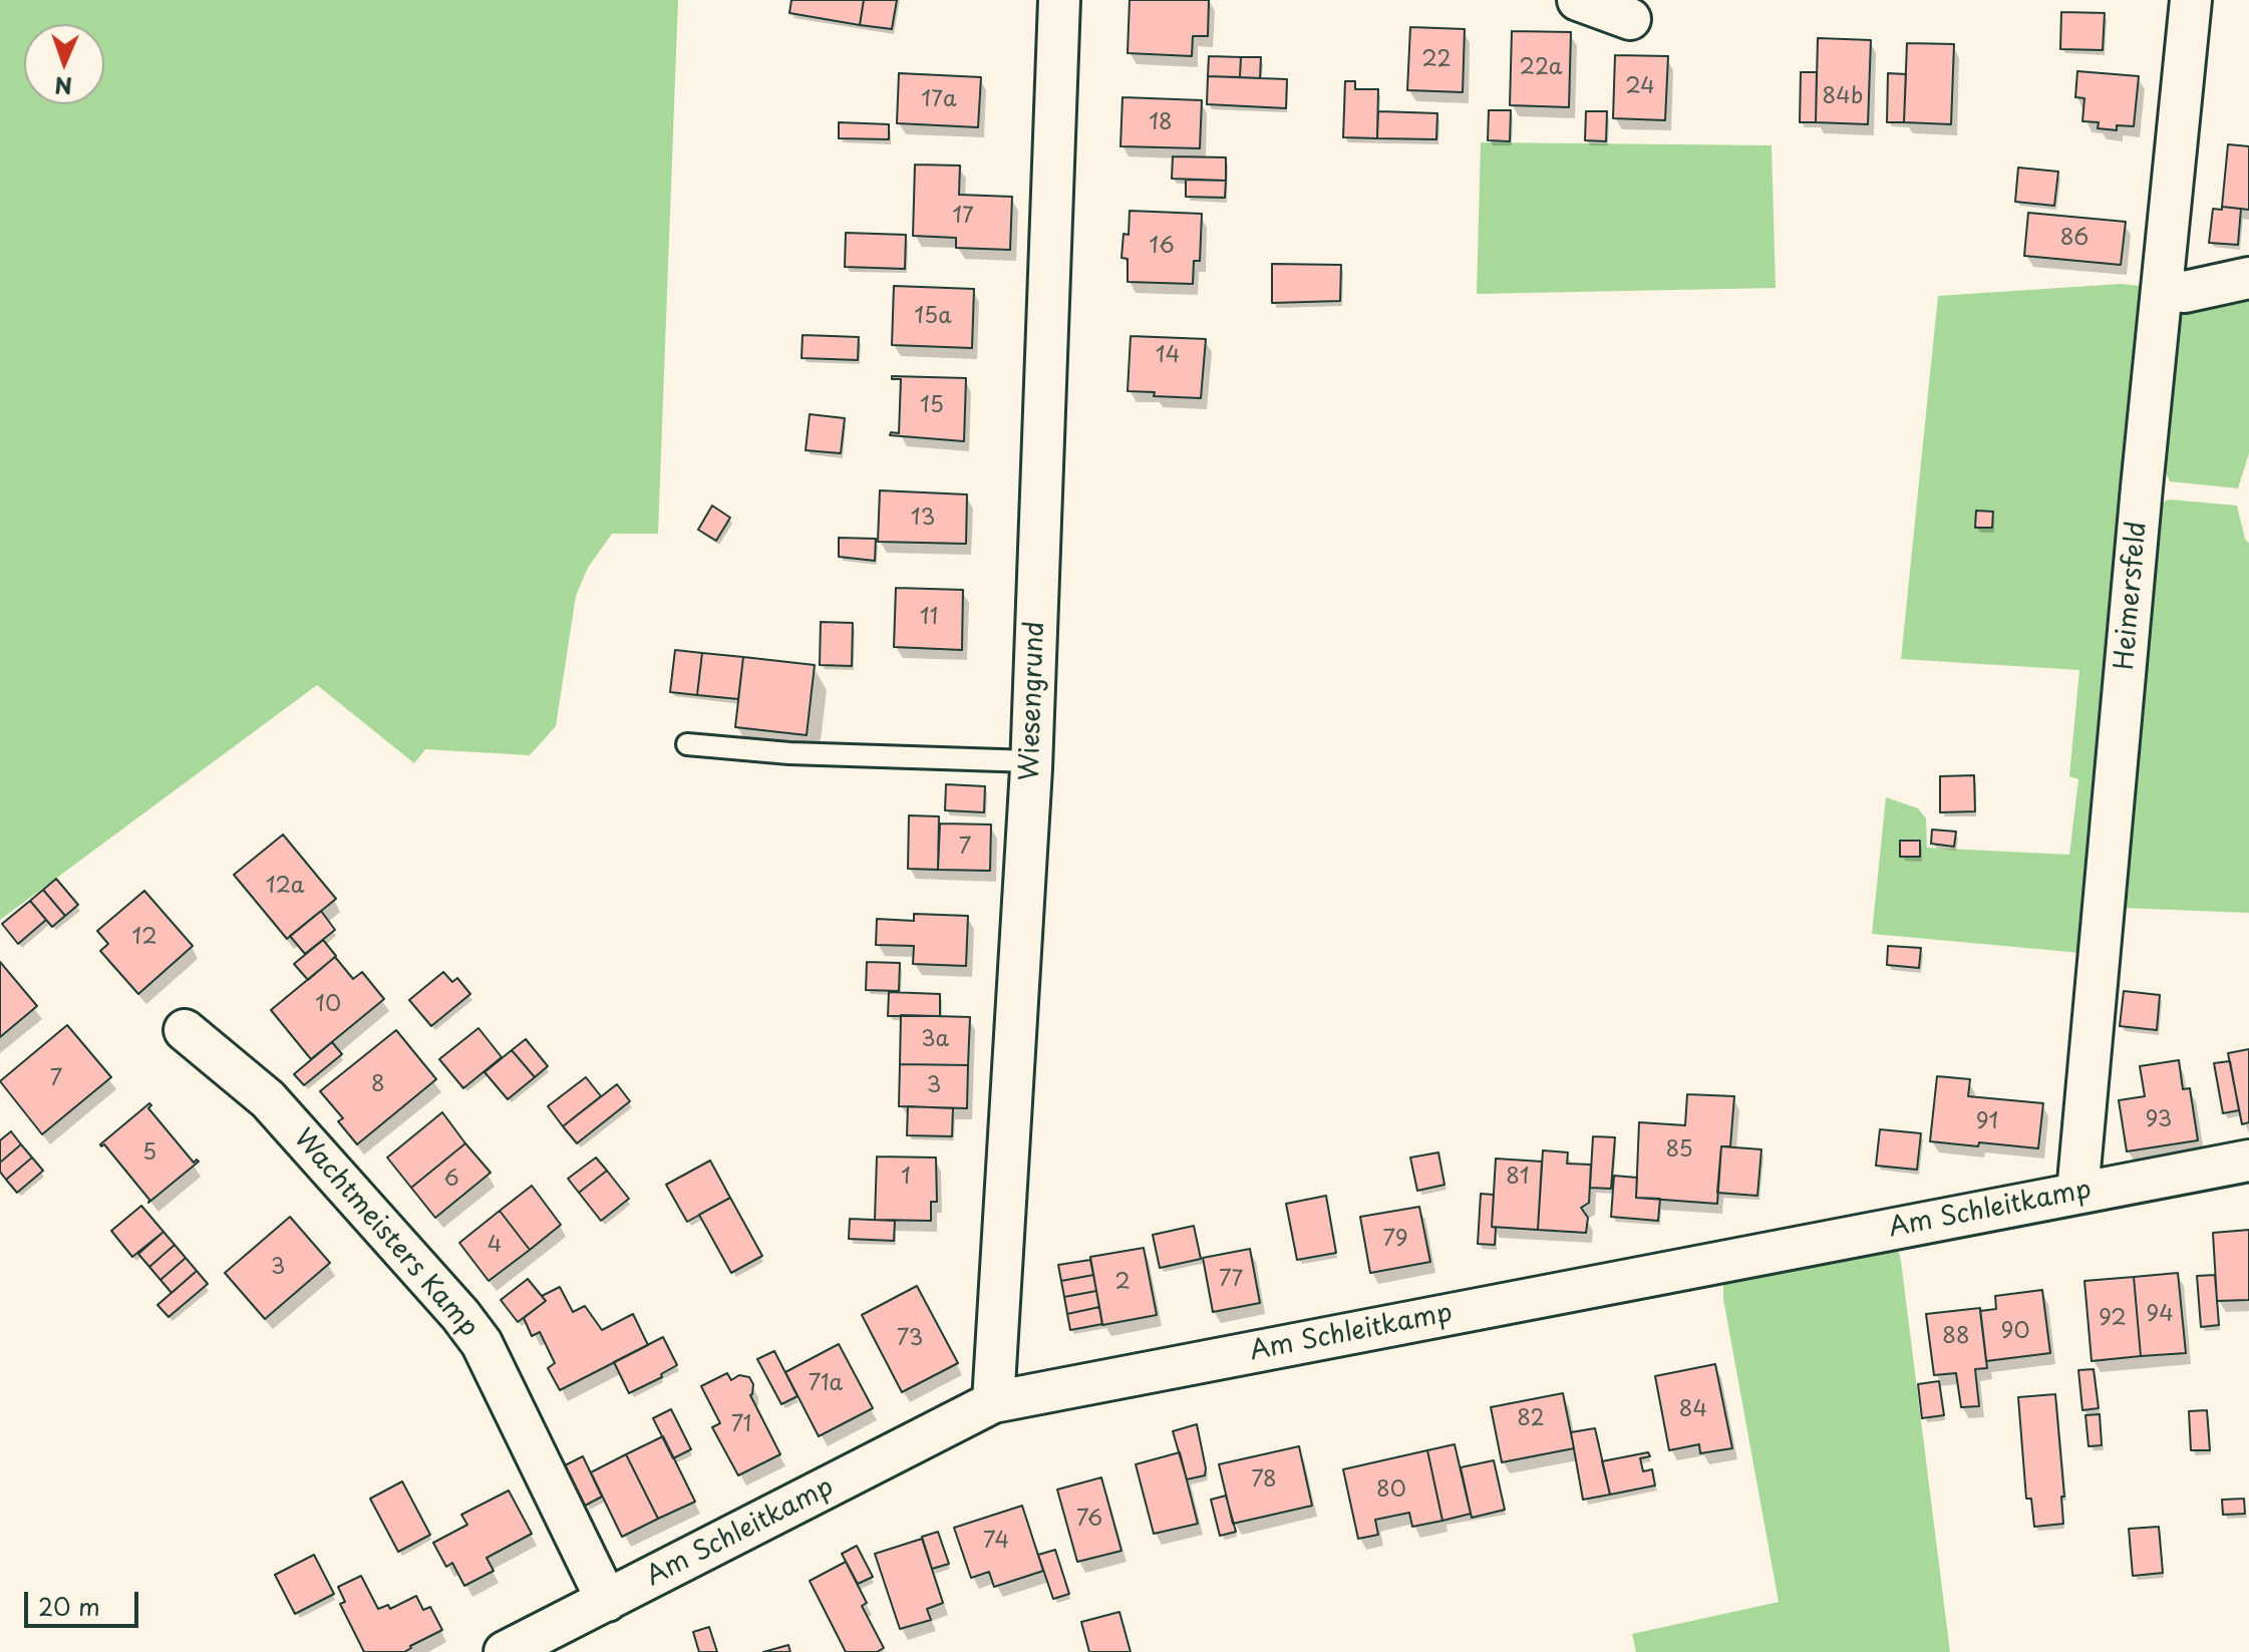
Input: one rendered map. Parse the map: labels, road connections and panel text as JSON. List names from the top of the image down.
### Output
{
  "streets": {
    "street": [
      "Heimersfeld",
      "Wiesengrund",
      "Am Schleitkamp",
      "Wachtmeisters Kamp"
    ]
  },
  "crossings": [
    ["Heimersfeld", "Am Schleitkamp"],
    ["Wiesengrund", "Am Schleitkamp"],
    ["Am Schleitkamp", "Wachtmeisters Kamp"]
  ],
  "house_numbers": [
    "22",
    "22a",
    "24",
    "84b",
    "17a",
    "18",
    "17",
    "86",
    "16",
    "15a",
    "14",
    "15",
    "13",
    "11",
    "7",
    "12a",
    "12",
    "10",
    "3a",
    "7",
    "8",
    "3",
    "93",
    "91",
    "85",
    "5",
    "1",
    "81",
    "6",
    "79",
    "4",
    "3",
    "77",
    "2",
    "94",
    "92",
    "90",
    "88",
    "73",
    "71a",
    "84",
    "82",
    "71",
    "78",
    "80",
    "76",
    "74"
  ],
  "scale_bar": "20 m",
  "north": "bottom"
}
